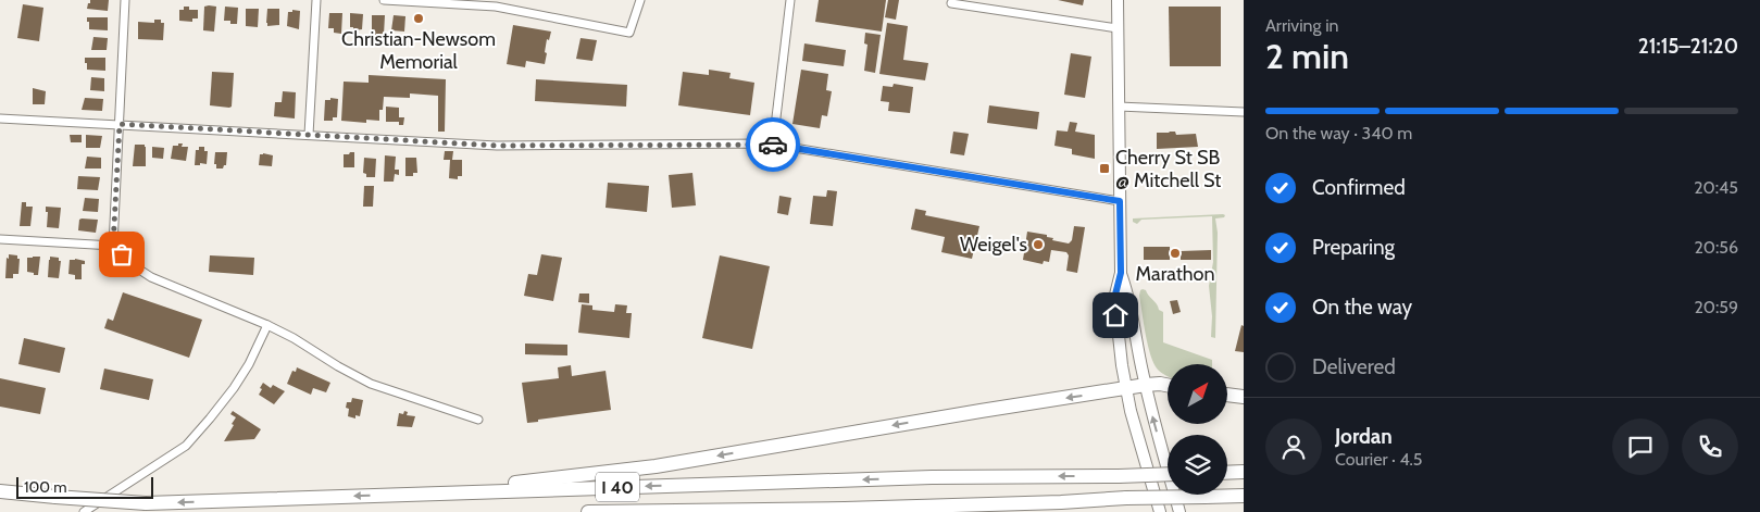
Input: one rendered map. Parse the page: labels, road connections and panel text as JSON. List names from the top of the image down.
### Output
{
  "streets": {
    "highway": ["I 40"]
  },
  "places": {
    "other": ["Christian-Newsom Memorial", "Weigel's", "Marathon"],
    "transit": ["Cherry St SB @ Mitchell St"]
  },
  "scale_bar": "100 m",
  "north": "top right",
  "page": {
    "heading": ["2 min", "Arriving in", "21:15–21:20"],
    "panel": ["Jordan", "Courier · 4.5"],
    "bar": "On the way · 340 m",
    "list": [
      ["Confirmed", "20:45"],
      ["Preparing", "20:56"],
      ["On the way", "20:59"],
      "Delivered"
    ],
    "scale": "100 m"
  }
}
